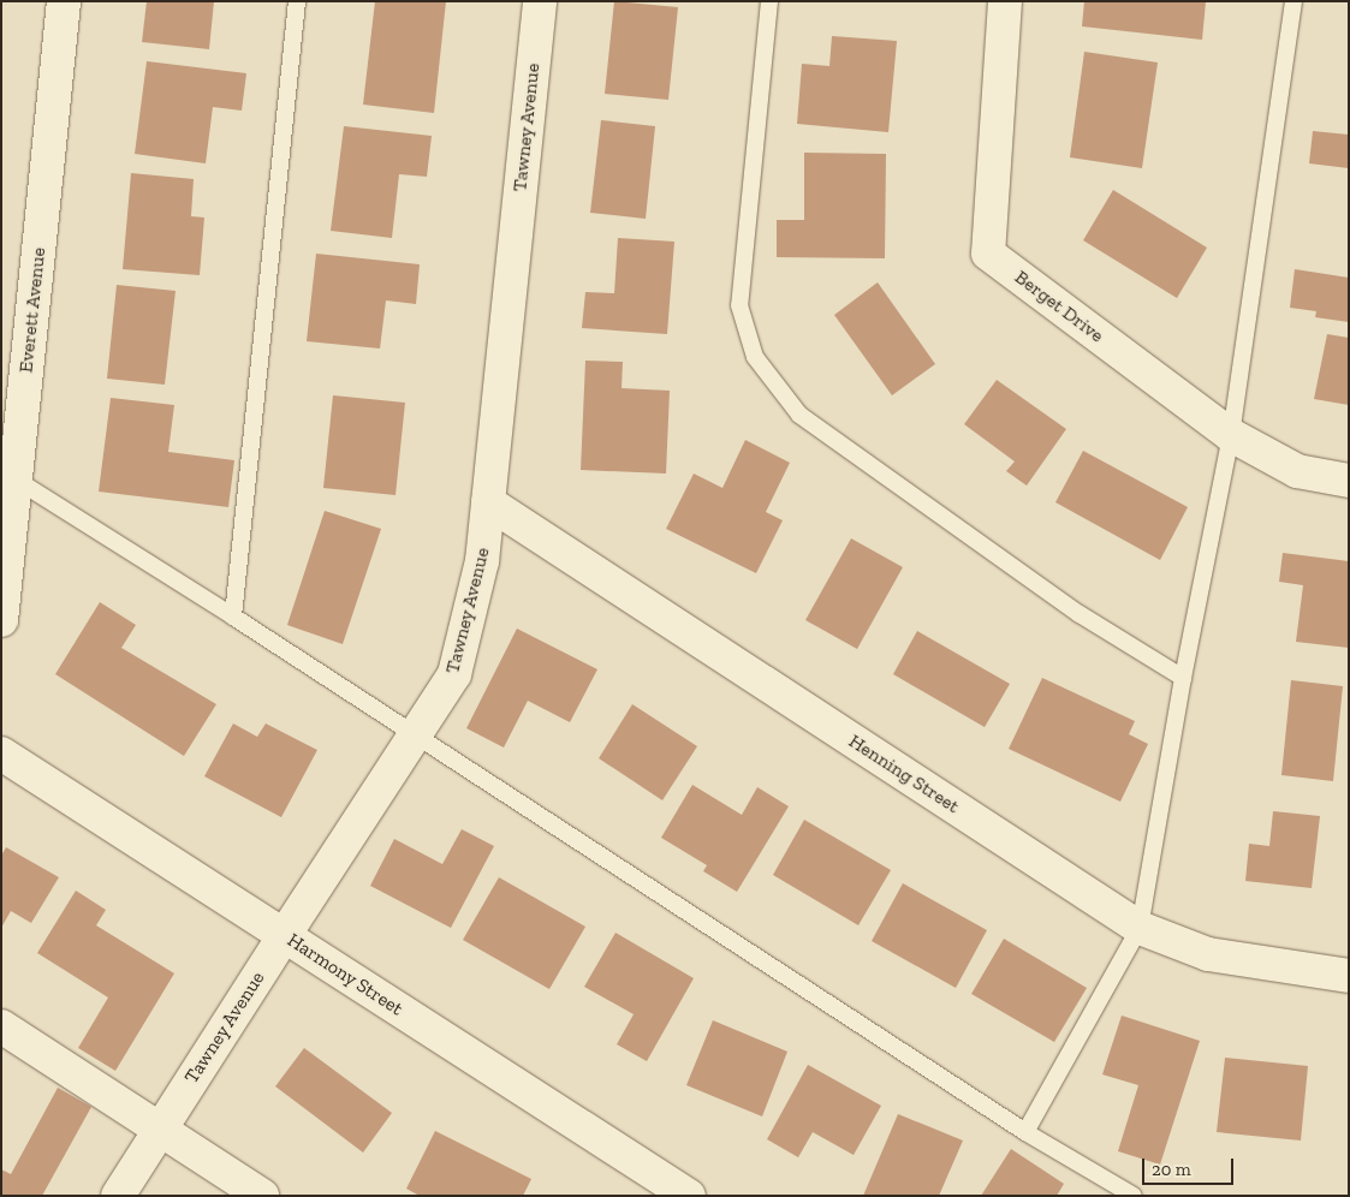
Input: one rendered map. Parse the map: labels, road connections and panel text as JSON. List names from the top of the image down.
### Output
{
  "streets": {
    "street": [
      "Tawney Avenue",
      "Berget Drive",
      "Everett Avenue",
      "Henning Street",
      "Harmony Street"
    ]
  },
  "crossings": [
    ["Tawney Avenue", "Henning Street"],
    ["Tawney Avenue", "Harmony Street"]
  ],
  "scale_bar": "20 m"
}
